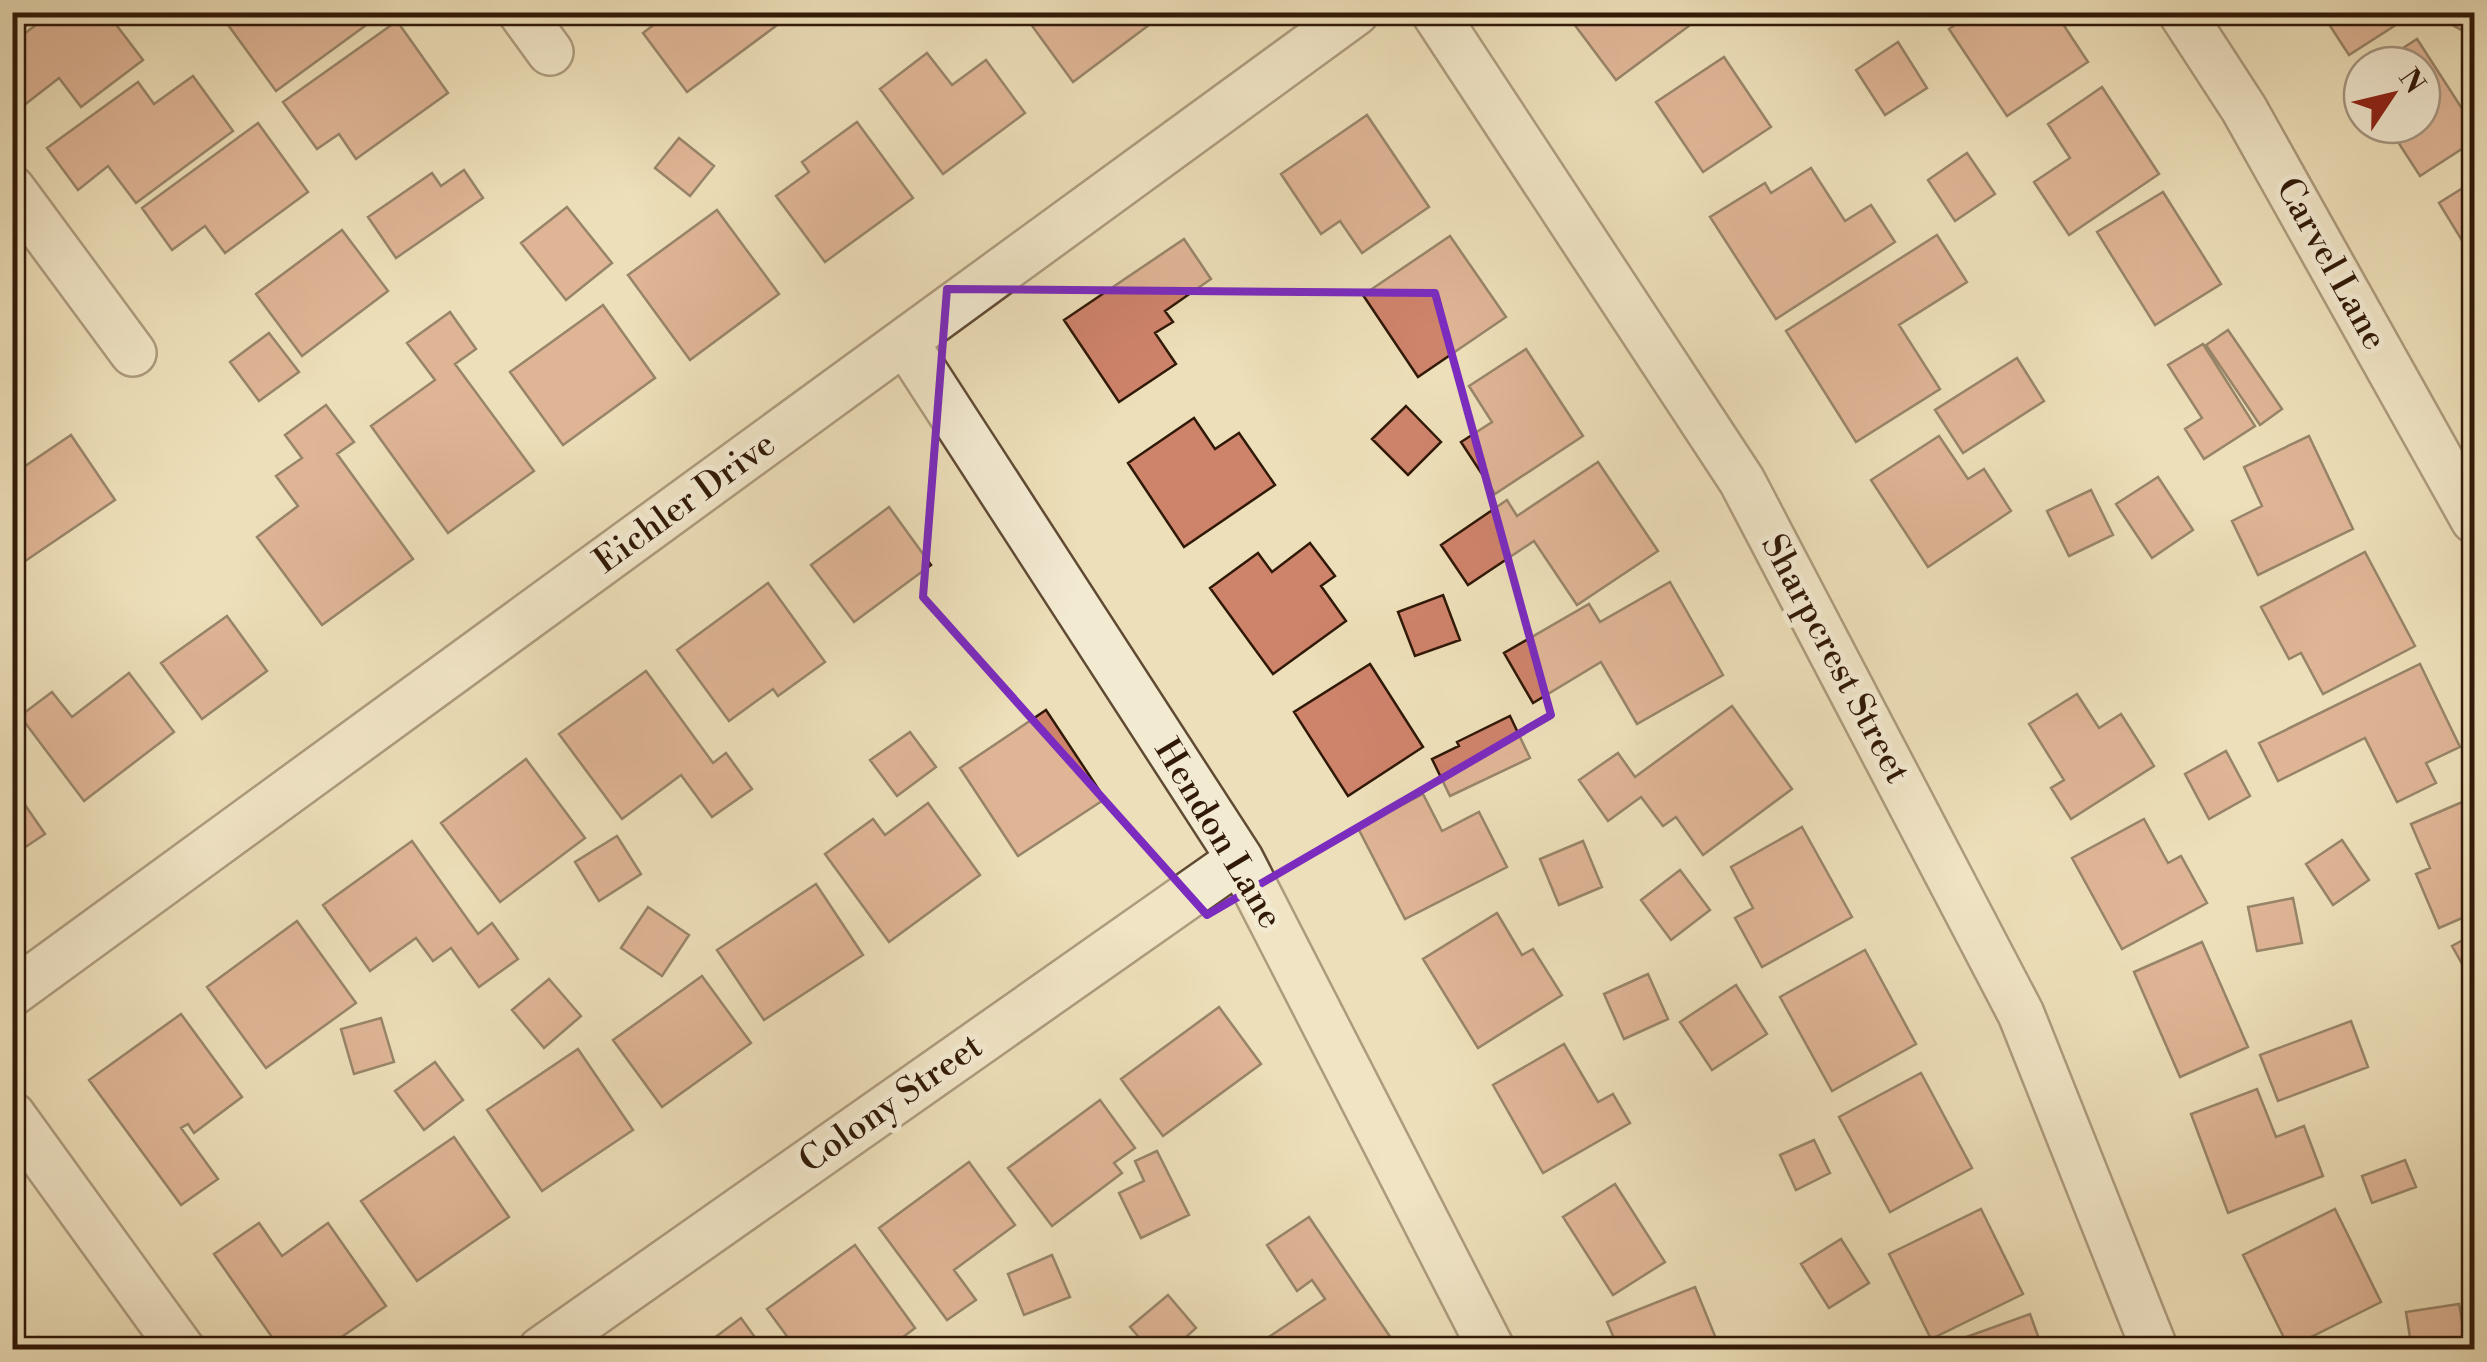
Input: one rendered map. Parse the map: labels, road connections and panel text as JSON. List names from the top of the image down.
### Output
{
  "streets": {
    "street": [
      "Carvel Lane",
      "Eichler Drive",
      "Sharpcrest Street",
      "Hendon Lane",
      "Colony Street"
    ]
  },
  "crossings": [
    ["Eichler Drive", "Hendon Lane"],
    ["Hendon Lane", "Colony Street"]
  ],
  "north": "top right"
}
